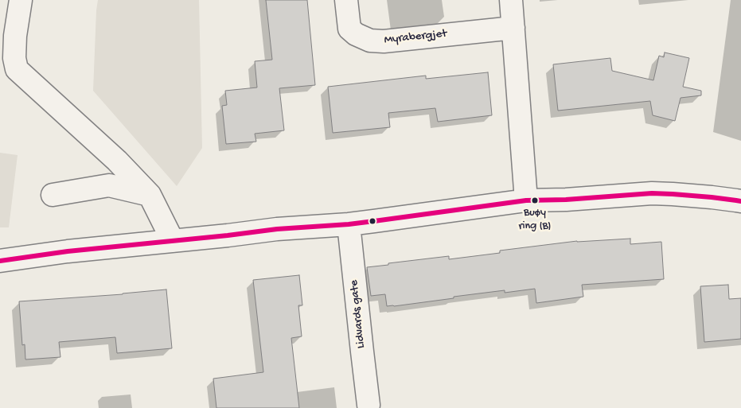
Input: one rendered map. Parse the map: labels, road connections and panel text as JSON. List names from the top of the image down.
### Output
{
  "streets": {
    "street": ["Myrabergjet", "Lidvards gate"]
  },
  "places": ["Buøy ring (B)"]
}
